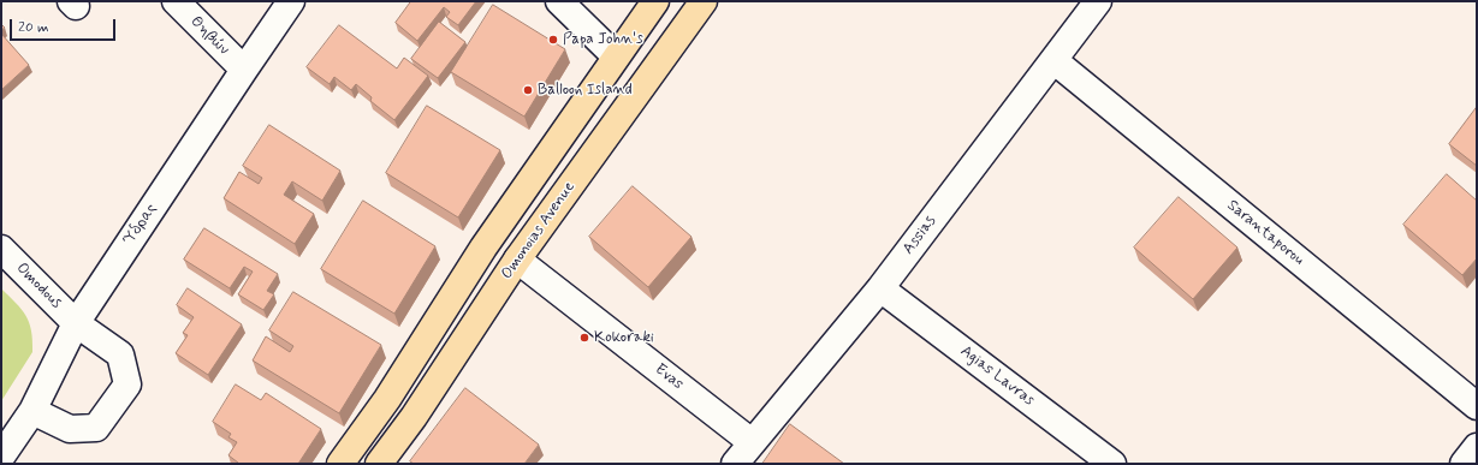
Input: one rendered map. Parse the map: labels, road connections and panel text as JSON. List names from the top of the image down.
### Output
{
  "streets": {
    "main road": ["Omonoias Avenue"],
    "street": [
      "Θηβών",
      "Ύδρας",
      "Sarantaporou",
      "Assias",
      "Omodous",
      "Agias Lavras",
      "Evas"
    ]
  },
  "crossings": [
    ["Θηβών", "Ύδρας"],
    ["Ύδρας", "Omodous"],
    ["Omonoias Avenue", "Evas"],
    ["Sarantaporou", "Assias"],
    ["Assias", "Agias Lavras"],
    ["Assias", "Evas"]
  ],
  "places": ["Papa John's", "Balloon Island", "Kokoraki"],
  "scale_bar": "20 m"
}
